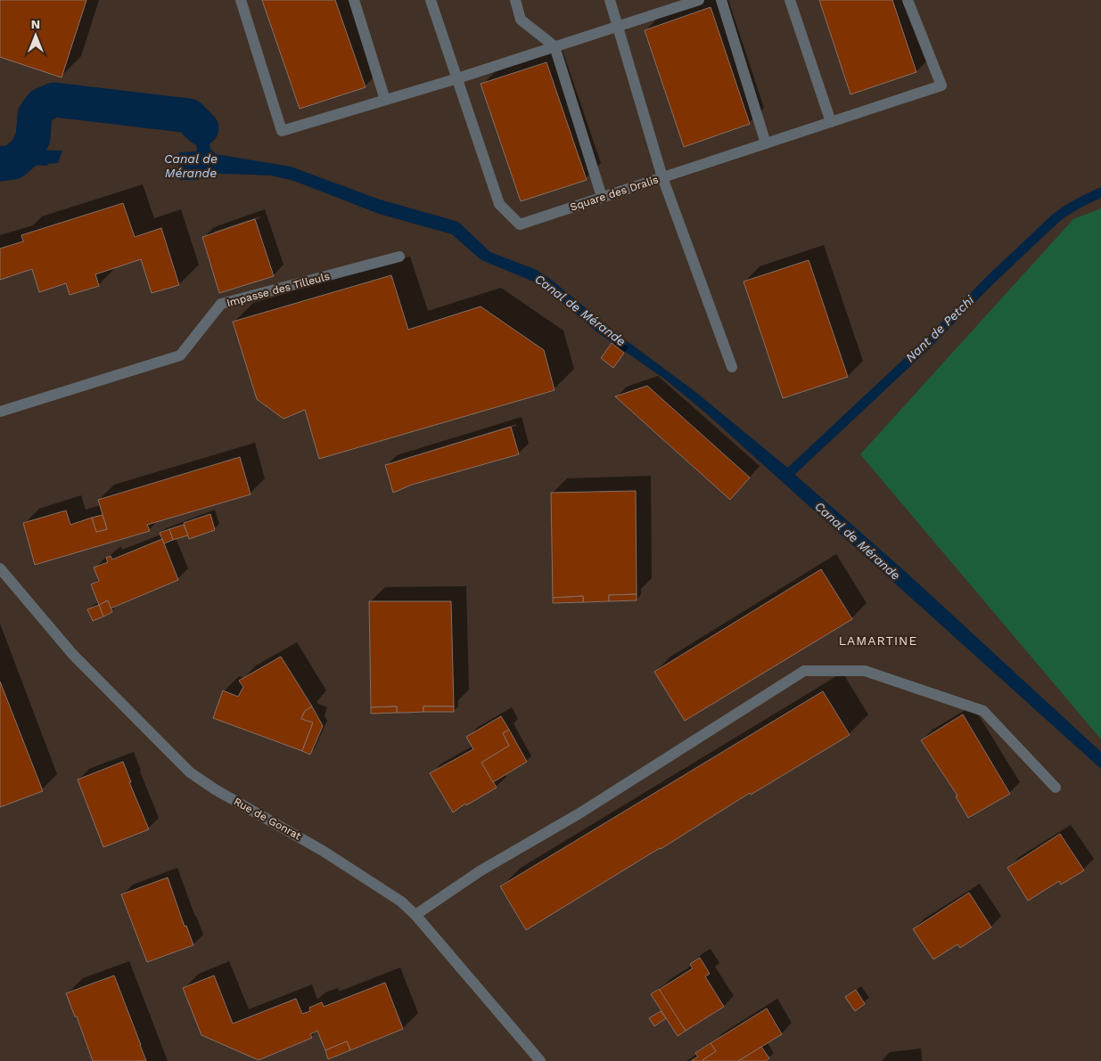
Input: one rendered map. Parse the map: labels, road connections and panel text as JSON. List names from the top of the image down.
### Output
{
  "streets": {
    "street": ["Square des Dralis", "Impasse des Tilleuls", "Rue de Gonrat"]
  },
  "districts": ["LAMARTINE"],
  "water": ["Canal de Mérande", "Nant de Petchi"],
  "north": "top"
}
